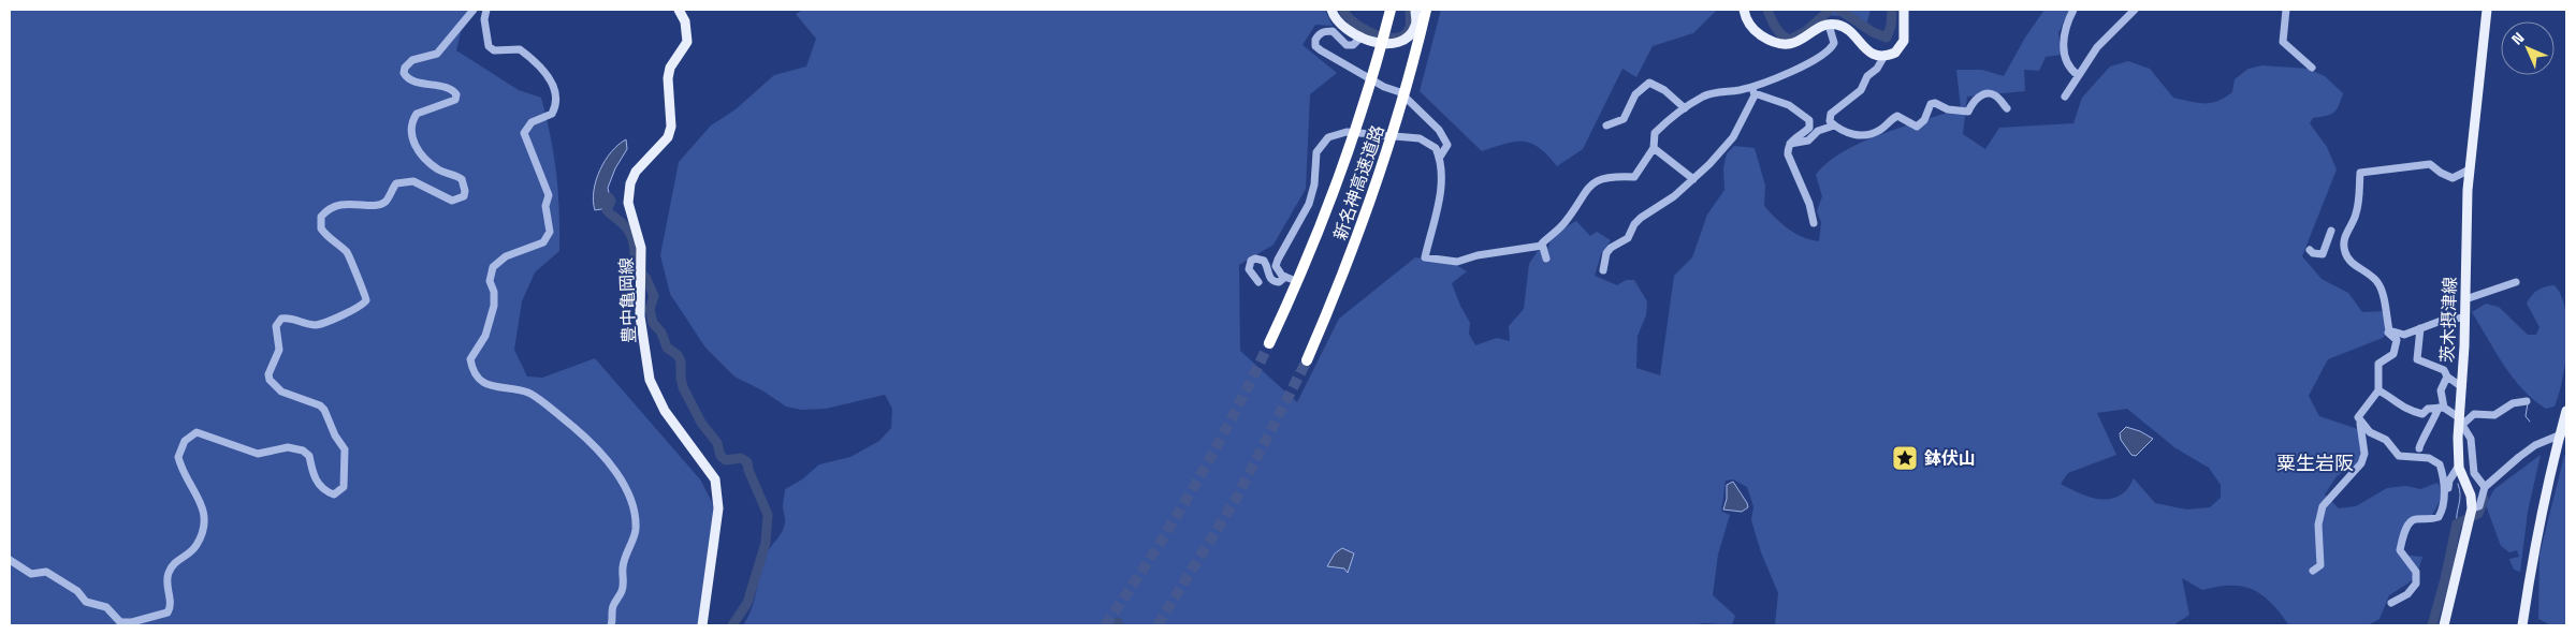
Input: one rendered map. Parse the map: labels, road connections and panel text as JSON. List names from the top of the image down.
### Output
{
  "streets": {
    "highway": ["新名神高速道路"],
    "main road": ["豊中亀岡線", "茨木摂津線"]
  },
  "districts": ["粟生岩阪"],
  "places": {
    "place": ["鉢伏山"]
  },
  "north": "top left"
}
